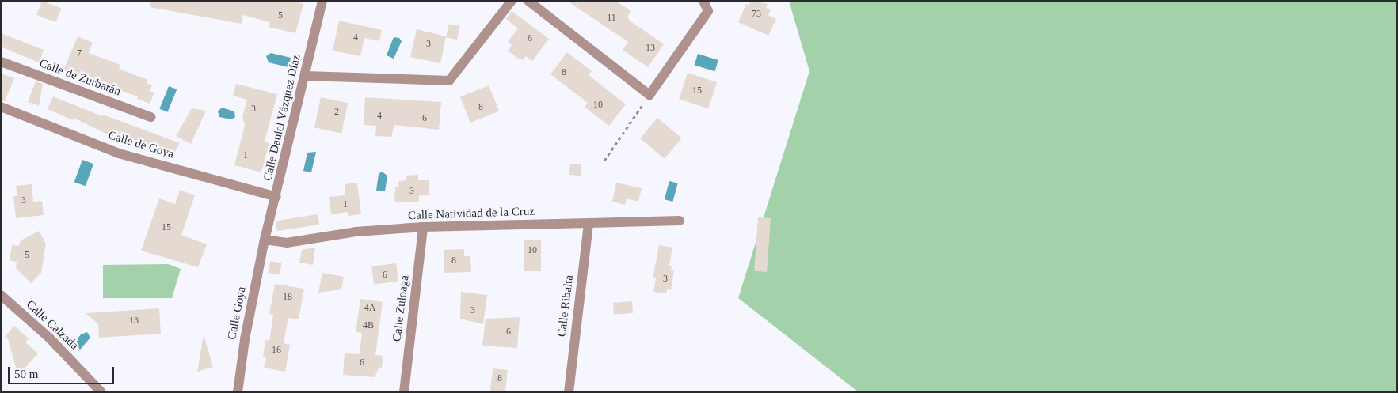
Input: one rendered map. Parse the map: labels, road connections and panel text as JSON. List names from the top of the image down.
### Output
{
  "streets": {
    "street": [
      "Calle de Zurbarán",
      "Calle Daniel Vázquez Díaz",
      "Calle de Goya",
      "Calle Natividad de la Cruz",
      "Calle Ribalta",
      "Calle Zuloaga",
      "Calle Goya",
      "Calle Calzada"
    ]
  },
  "crossings": [
    ["Calle Daniel Vázquez Díaz", "Calle de Goya"],
    ["Calle Daniel Vázquez Díaz", "Calle Natividad de la Cruz"],
    ["Calle Daniel Vázquez Díaz", "Calle Goya"],
    ["Calle Natividad de la Cruz", "Calle Ribalta"],
    ["Calle Natividad de la Cruz", "Calle Zuloaga"],
    ["Calle Natividad de la Cruz", "Calle Goya"]
  ],
  "house_numbers": [
    "73",
    "5",
    "11",
    "4",
    "6",
    "3",
    "13",
    "7",
    "8",
    "15",
    "10",
    "8",
    "3",
    "2",
    "4",
    "6",
    "1",
    "3",
    "3",
    "1",
    "15",
    "10",
    "5",
    "8",
    "6",
    "3",
    "18",
    "4A",
    "3",
    "13",
    "4B",
    "6",
    "16",
    "6",
    "8"
  ],
  "scale_bar": "50 m"
}
